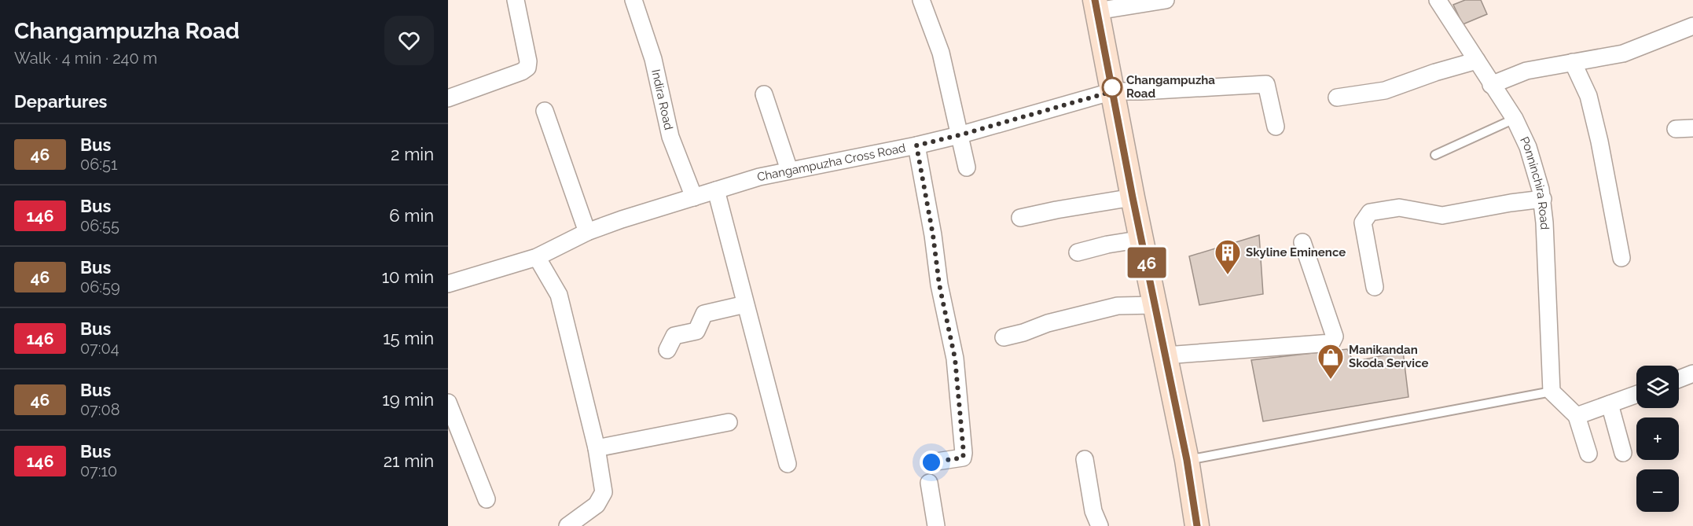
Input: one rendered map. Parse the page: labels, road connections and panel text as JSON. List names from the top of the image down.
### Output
{
  "streets": {
    "street": ["Indira Road", "Changampuzha Cross Road", "Ponninchira Road"]
  },
  "crossings": [
    ["Indira Road", "Changampuzha Cross Road"]
  ],
  "places": {
    "other": ["Changampuzha Road"],
    "building": ["Skyline Eminence"],
    "shop": ["Manikandan Skoda Service"]
  },
  "lines": ["bus line 46"],
  "page": {
    "heading": [
      ["Changampuzha Road", "Walk · 4 min · 240 m"],
      "Departures"
    ],
    "on_map": "46",
    "list": [
      {
        "mark": "46",
        "name": "Bus",
        "note": "06:51",
        "value": "2 min"
      },
      {
        "mark": "146",
        "name": "Bus",
        "note": "06:55",
        "value": "6 min"
      },
      {
        "mark": "46",
        "name": "Bus",
        "note": "06:59",
        "value": "10 min"
      },
      {
        "mark": "146",
        "name": "Bus",
        "note": "07:04",
        "value": "15 min"
      },
      {
        "mark": "46",
        "name": "Bus",
        "note": "07:08",
        "value": "19 min"
      },
      {
        "mark": "146",
        "name": "Bus",
        "note": "07:10",
        "value": "21 min"
      }
    ],
    "map_buttons": ["+", "−"]
  }
}
